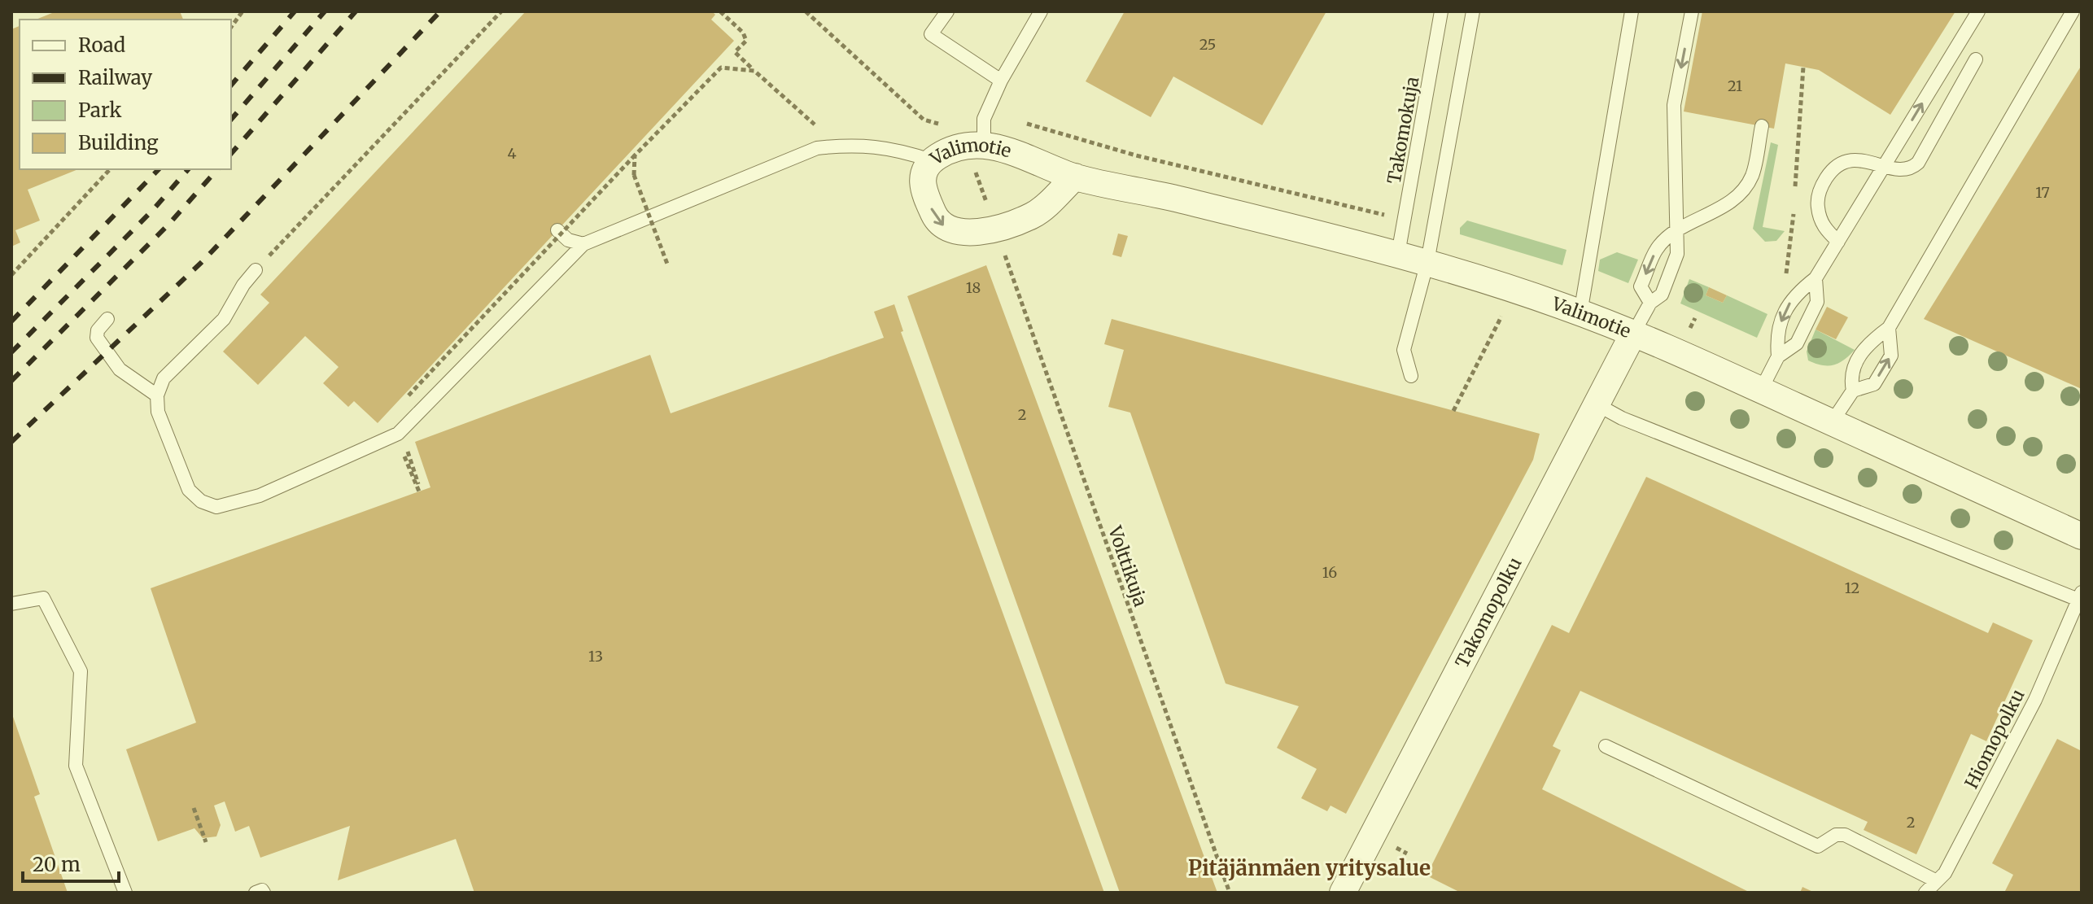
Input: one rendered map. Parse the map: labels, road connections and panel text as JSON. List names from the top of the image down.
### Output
{
  "streets": {
    "street": ["Valimotie", "Takomopolku"],
    "lane": ["Takomokuja", "Hiomopolku"],
    "path": ["Volttikuja"]
  },
  "crossings": [
    ["Takomokuja", "Valimotie"],
    ["Valimotie", "Takomopolku"]
  ],
  "districts": ["Pitäjänmäen yritysalue"],
  "house_numbers": [
    "25",
    "21",
    "4",
    "17",
    "18",
    "2",
    "16",
    "12",
    "13",
    "2"
  ],
  "legend": [
    "Road",
    "Railway",
    "Park",
    "Building"
  ],
  "scale_bar": "20 m"
}
